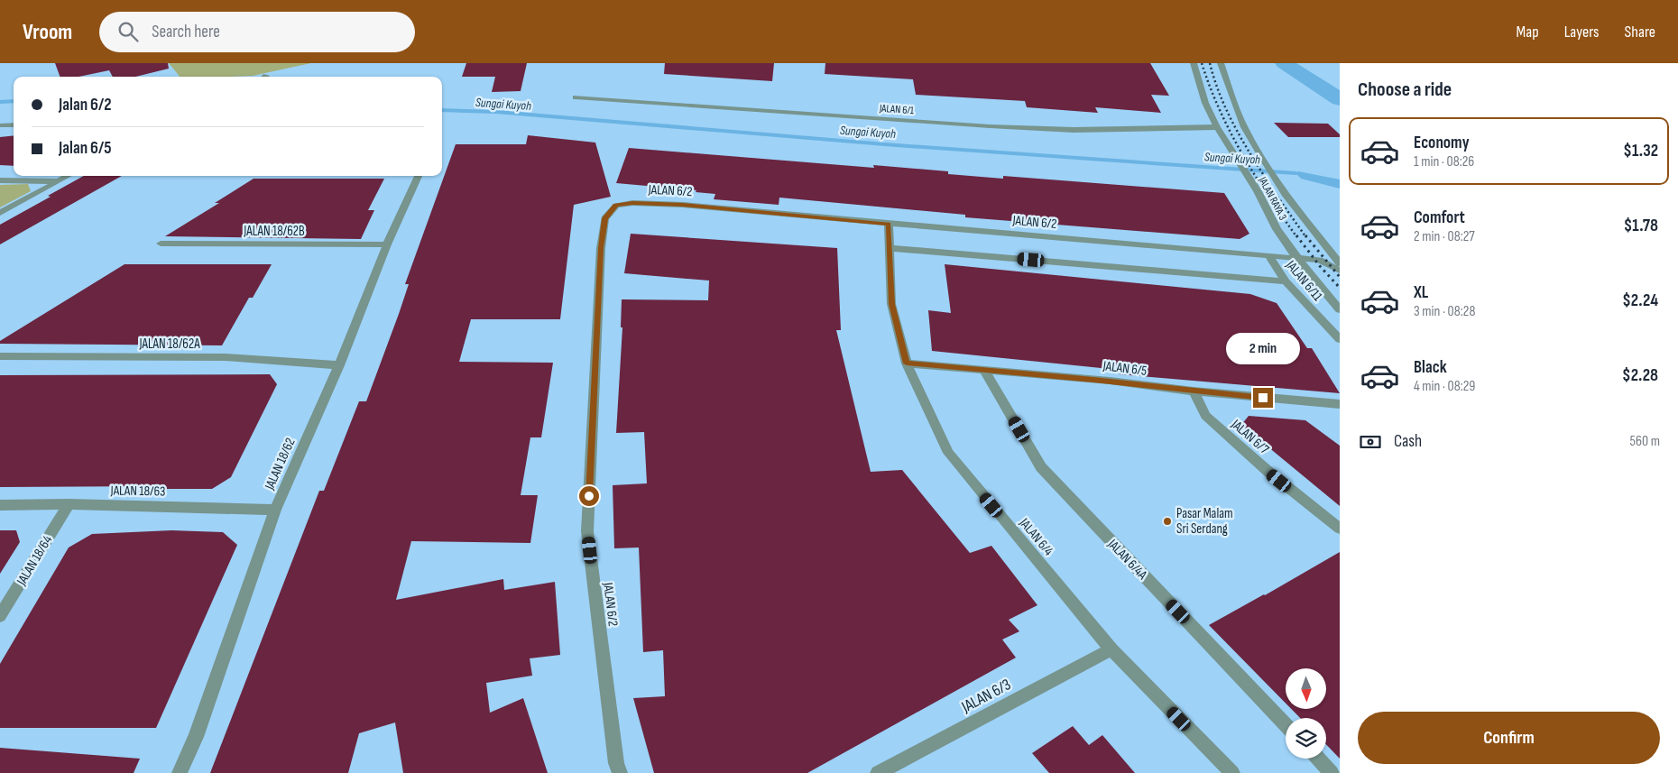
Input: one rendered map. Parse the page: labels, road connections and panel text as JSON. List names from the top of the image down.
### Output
{
  "streets": {
    "street": [
      "JALAN 6/1",
      "JALAN 6/2",
      "JALAN RAYA 3",
      "JALAN 18/62B",
      "JALAN 6/11",
      "JALAN 18/62A",
      "JALAN 6/5",
      "JALAN 6/7",
      "JALAN 18/62",
      "JALAN 18/63",
      "JALAN 6/4",
      "JALAN 6/4A",
      "JALAN 18/64",
      "JALAN 6/3"
    ]
  },
  "crossings": [
    ["JALAN 6/1", "JALAN RAYA 3"],
    ["JALAN 6/2", "JALAN RAYA 3"],
    ["JALAN 6/2", "JALAN 6/11"],
    ["JALAN 6/2", "JALAN 6/4"],
    ["JALAN 18/62B", "JALAN 18/62"],
    ["JALAN 18/62A", "JALAN 18/62"],
    ["JALAN 6/5", "JALAN 6/7"],
    ["JALAN 6/5", "JALAN 6/4"],
    ["JALAN 6/5", "JALAN 6/4A"],
    ["JALAN 18/62", "JALAN 18/63"],
    ["JALAN 18/63", "JALAN 18/64"],
    ["JALAN 6/4", "JALAN 6/3"]
  ],
  "water": ["Sungai Kuyoh"],
  "places": ["Pasar Malam Sri Serdang"],
  "north": "bottom",
  "page": {
    "header": "Vroom",
    "search": "Search here",
    "nav": ["Map", "Layers", "Share"],
    "heading": "Choose a ride",
    "banner": ["Jalan 6/2", "Jalan 6/5"],
    "list": [
      {
        "name": "Economy",
        "note": "1 min · 08:26",
        "value": "$1.32"
      },
      {
        "name": "Comfort",
        "note": "2 min · 08:27",
        "value": "$1.78"
      },
      {
        "name": "XL",
        "note": "3 min · 08:28",
        "value": "$2.24"
      },
      {
        "name": "Black",
        "note": "4 min · 08:29",
        "value": "$2.28"
      }
    ],
    "bubble": "2 min",
    "pay": ["Cash", "560 m"],
    "buttons": "Confirm"
  }
}
